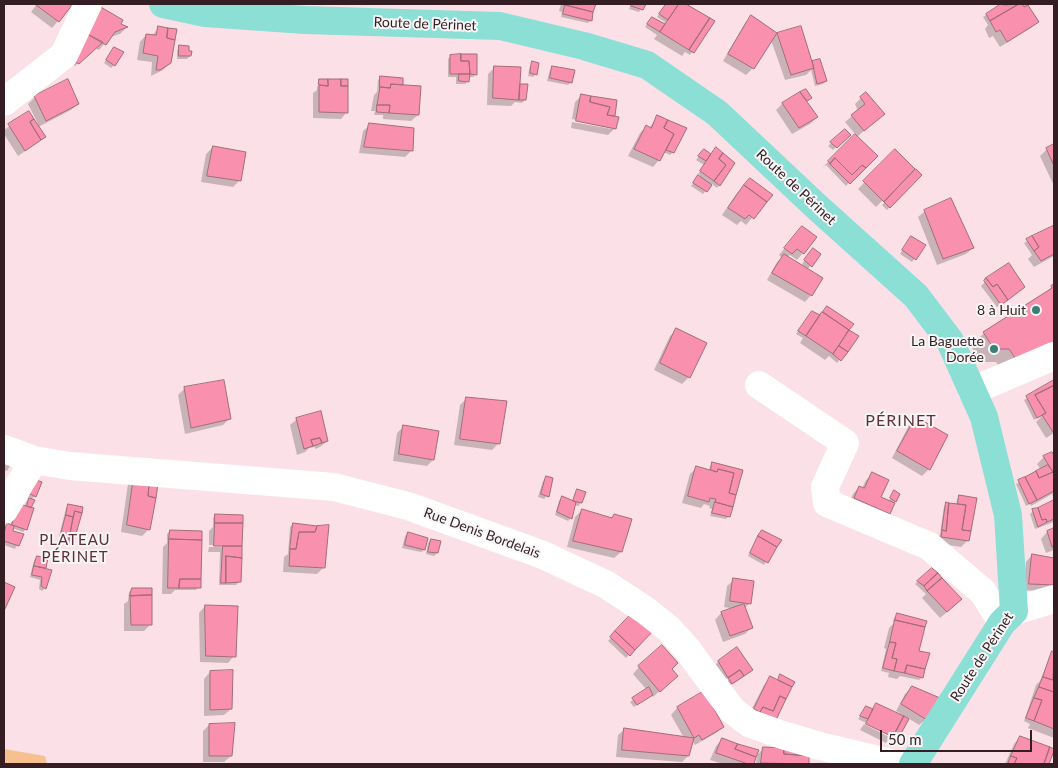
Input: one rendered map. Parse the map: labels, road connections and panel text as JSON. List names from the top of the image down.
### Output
{
  "streets": {
    "main road": ["Route de Périnet"],
    "street": ["Rue Denis Bordelais"]
  },
  "districts": ["PÉRINET", "PLATEAU PÉRINET"],
  "places": ["8 à Huit", "La Baguette Dorée"],
  "scale_bar": "50 m"
}
